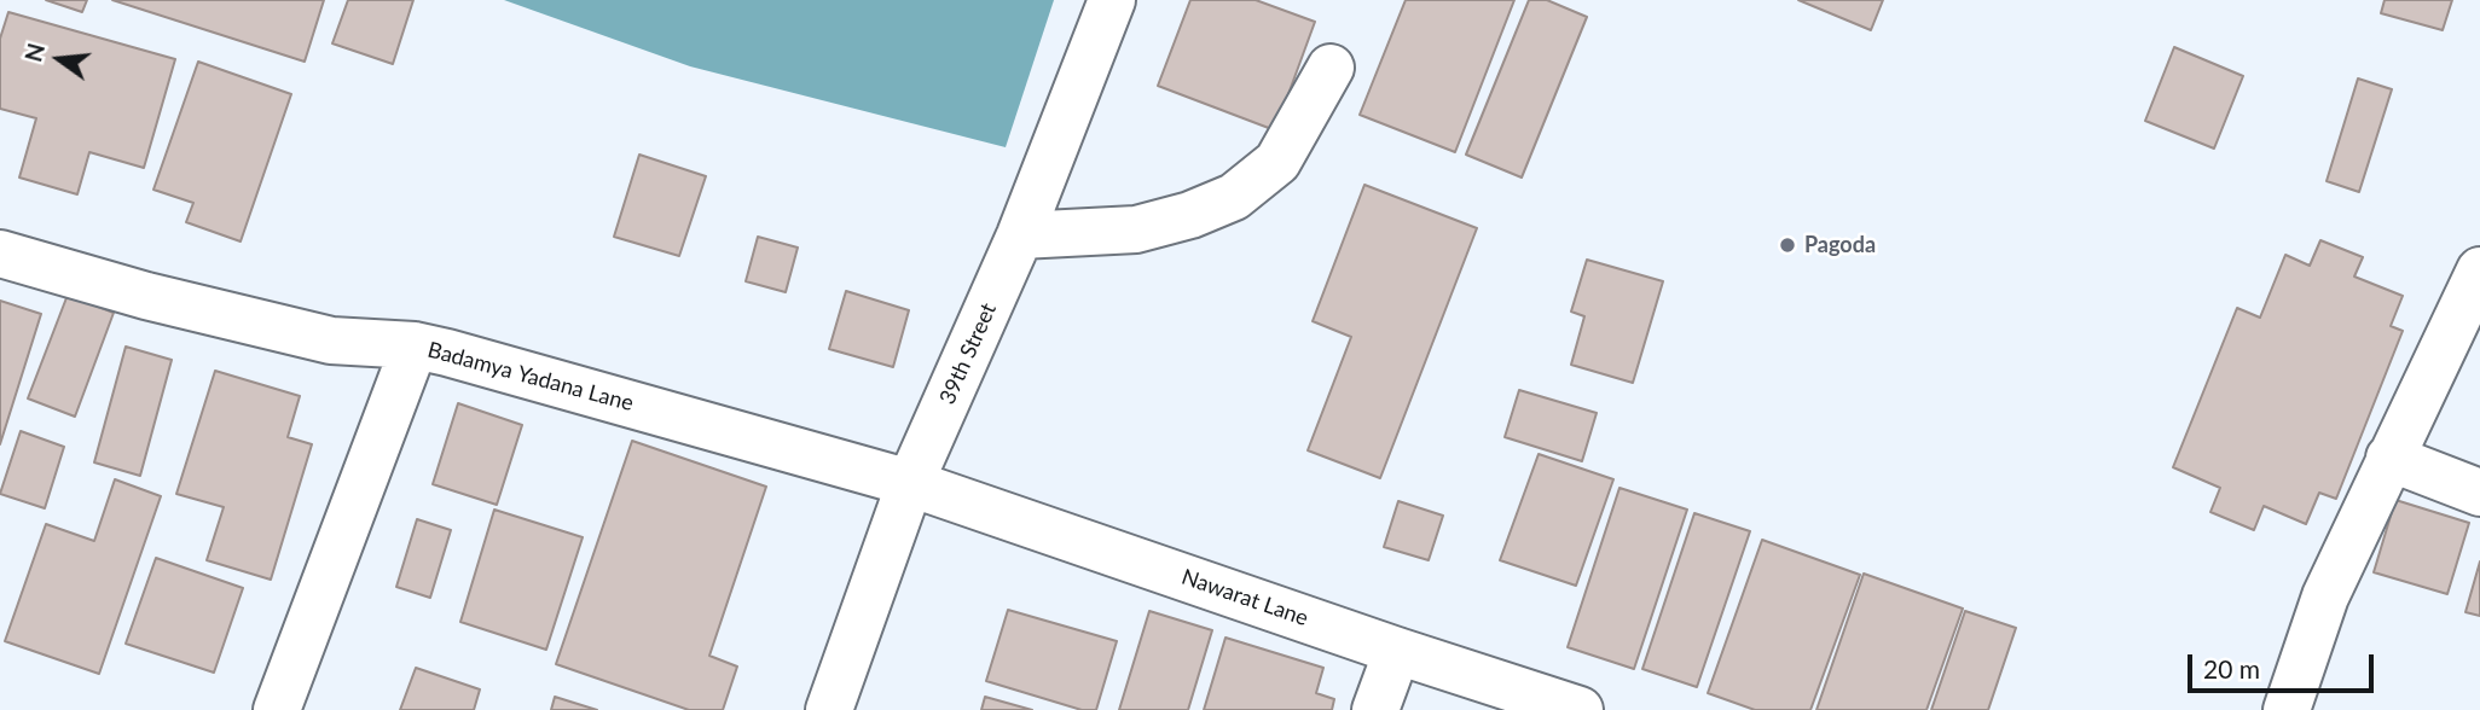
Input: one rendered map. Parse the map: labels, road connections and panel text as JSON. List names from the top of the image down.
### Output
{
  "streets": {
    "street": ["39th Street", "Badamya Yadana Lane", "Nawarat Lane"]
  },
  "crossings": [
    ["39th Street", "Badamya Yadana Lane"],
    ["39th Street", "Nawarat Lane"],
    ["Badamya Yadana Lane", "Nawarat Lane"]
  ],
  "places": ["Pagoda"],
  "scale_bar": "20 m",
  "north": "left"
}
